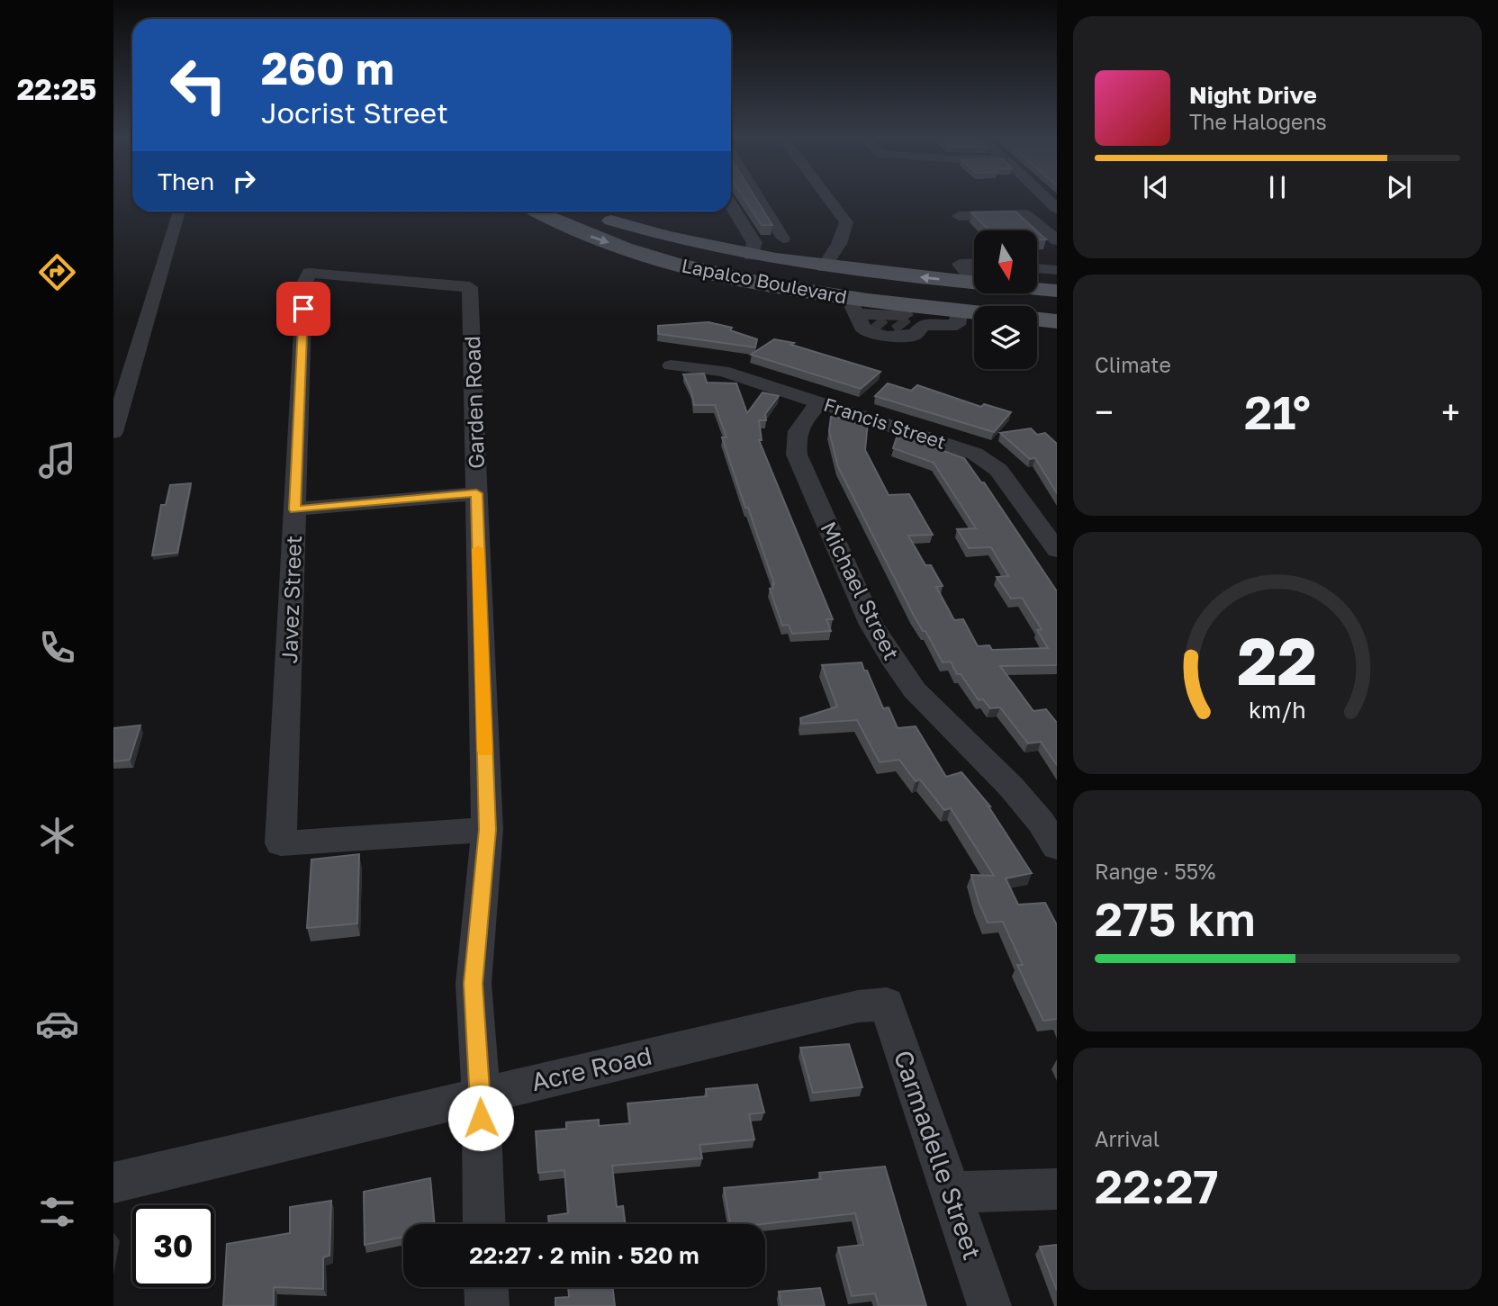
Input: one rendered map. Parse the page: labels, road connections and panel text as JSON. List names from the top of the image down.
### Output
{
  "streets": {
    "main road": ["Lapalco Boulevard"],
    "street": [
      "Garden Road",
      "Francis Street",
      "Michael Street",
      "Javez Street",
      "Acre Road",
      "Carmadelle Street"
    ]
  },
  "crossings": [
    ["Garden Road", "Javez Street"],
    ["Garden Road", "Acre Road"],
    ["Francis Street", "Michael Street"],
    ["Acre Road", "Carmadelle Street"]
  ],
  "north": "bottom",
  "page": {
    "tabs": "22:25",
    "turn": ["260 m", "Jocrist Street"],
    "song": ["Night Drive", "The Halogens"],
    "then": "Then",
    "tile": [
      "Climate",
      ["Range · 55%", "275 km"],
      ["Arrival", "22:27"]
    ],
    "heat": ["−", "21°", "+"],
    "limit": "30",
    "trip": "22:27 · 2 min · 520 m",
    "gauge": ["22", "km/h"]
  }
}
